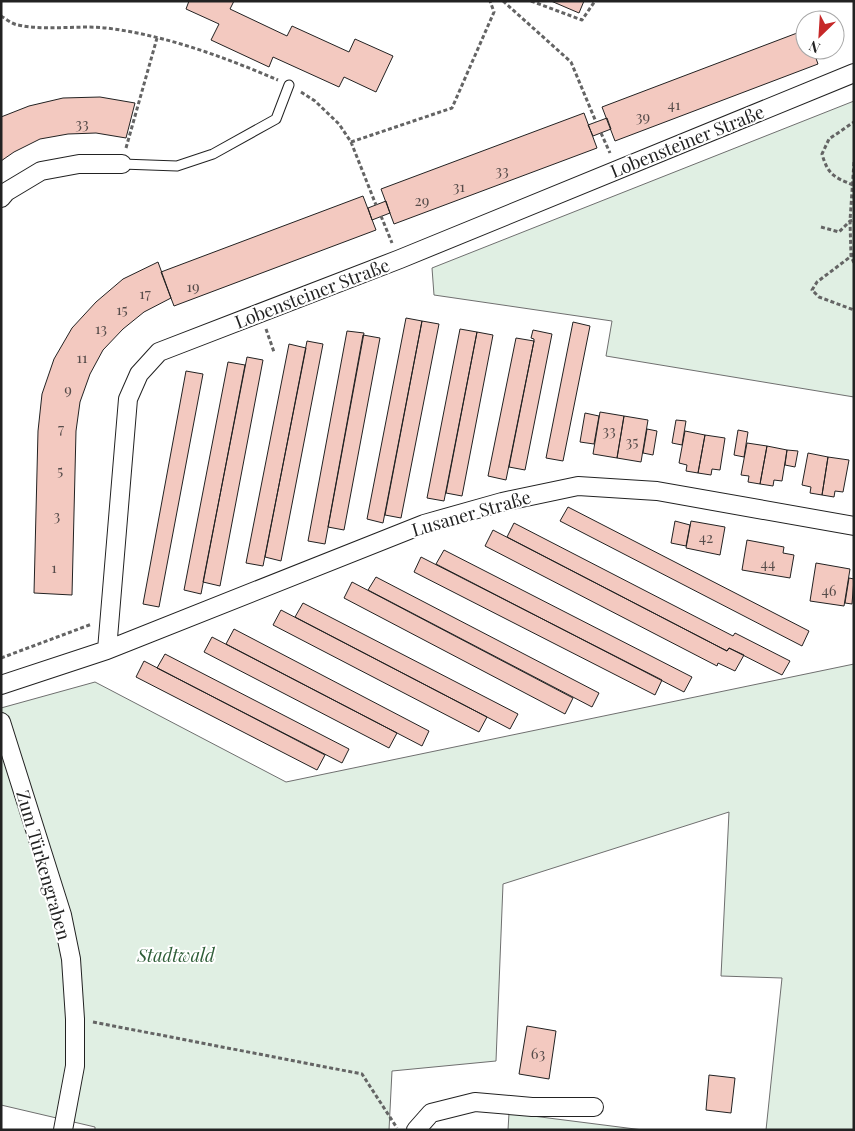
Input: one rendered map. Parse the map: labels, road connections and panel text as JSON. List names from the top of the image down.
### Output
{
  "streets": {
    "street": ["Lobensteiner Straße", "Lusaner Straße", "Zum Türkengraben"]
  },
  "crossings": [
    ["Lobensteiner Straße", "Lusaner Straße"]
  ],
  "parks": ["Stadtwald"],
  "house_numbers": [
    "41",
    "39",
    "33",
    "33",
    "31",
    "29",
    "19",
    "17",
    "15",
    "13",
    "11",
    "9",
    "7",
    "33",
    "35",
    "5",
    "3",
    "42",
    "44",
    "1",
    "46",
    "63"
  ],
  "north": "bottom left"
}
